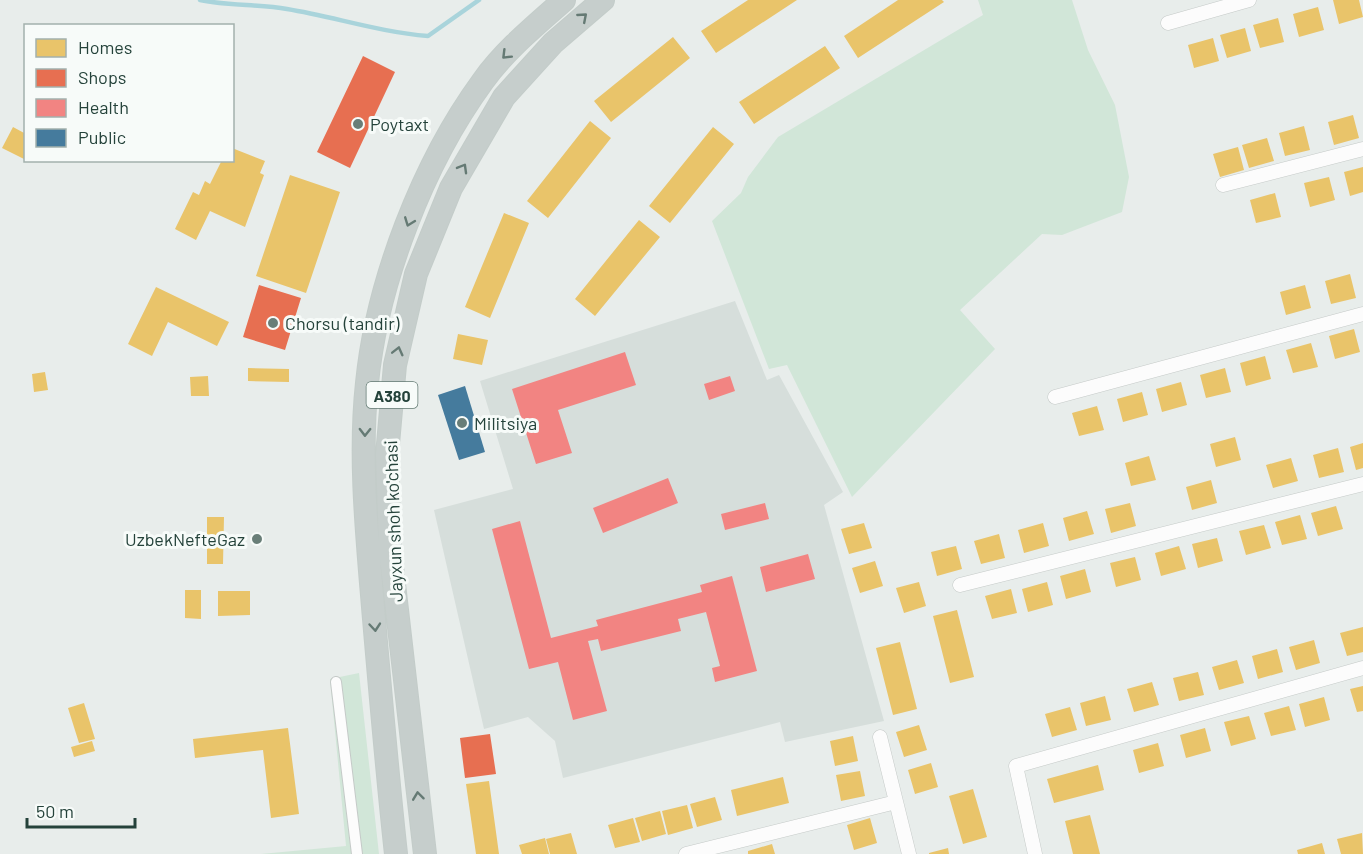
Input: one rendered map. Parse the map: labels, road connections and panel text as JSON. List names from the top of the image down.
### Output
{
  "streets": {
    "highway": ["A380", "Jayxun shoh ko'chasi"]
  },
  "places": [
    "Poytaxt",
    "Chorsu (tandir)",
    "Militsiya",
    "UzbekNefteGaz"
  ],
  "legend": [
    "Homes",
    "Shops",
    "Health",
    "Public"
  ],
  "scale_bar": "50 m"
}
